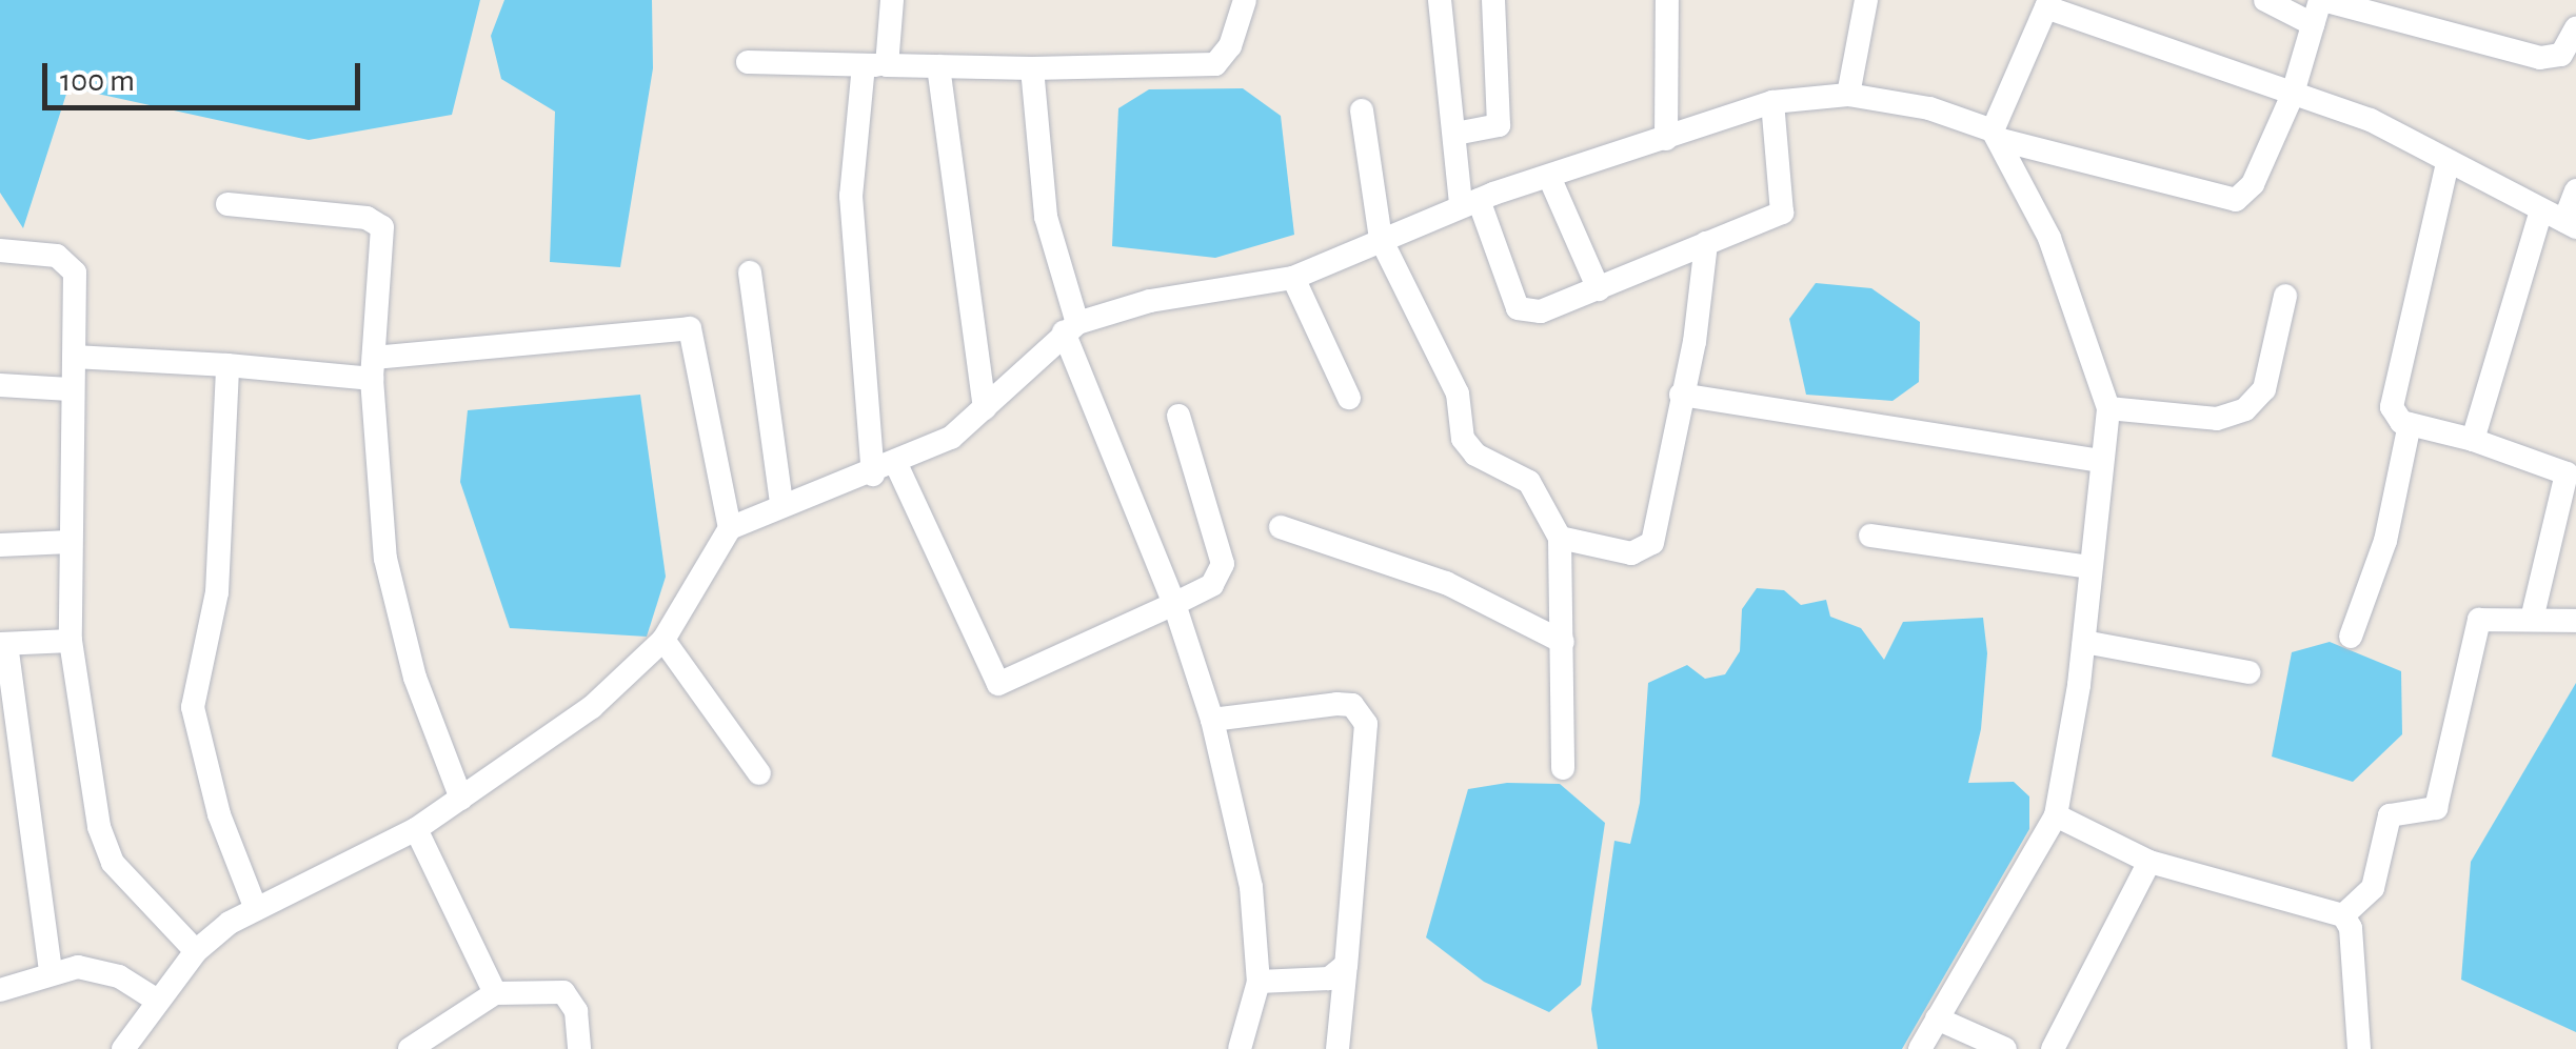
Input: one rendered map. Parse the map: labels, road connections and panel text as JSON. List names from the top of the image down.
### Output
{
  "scale_bar": "100 m"
}
